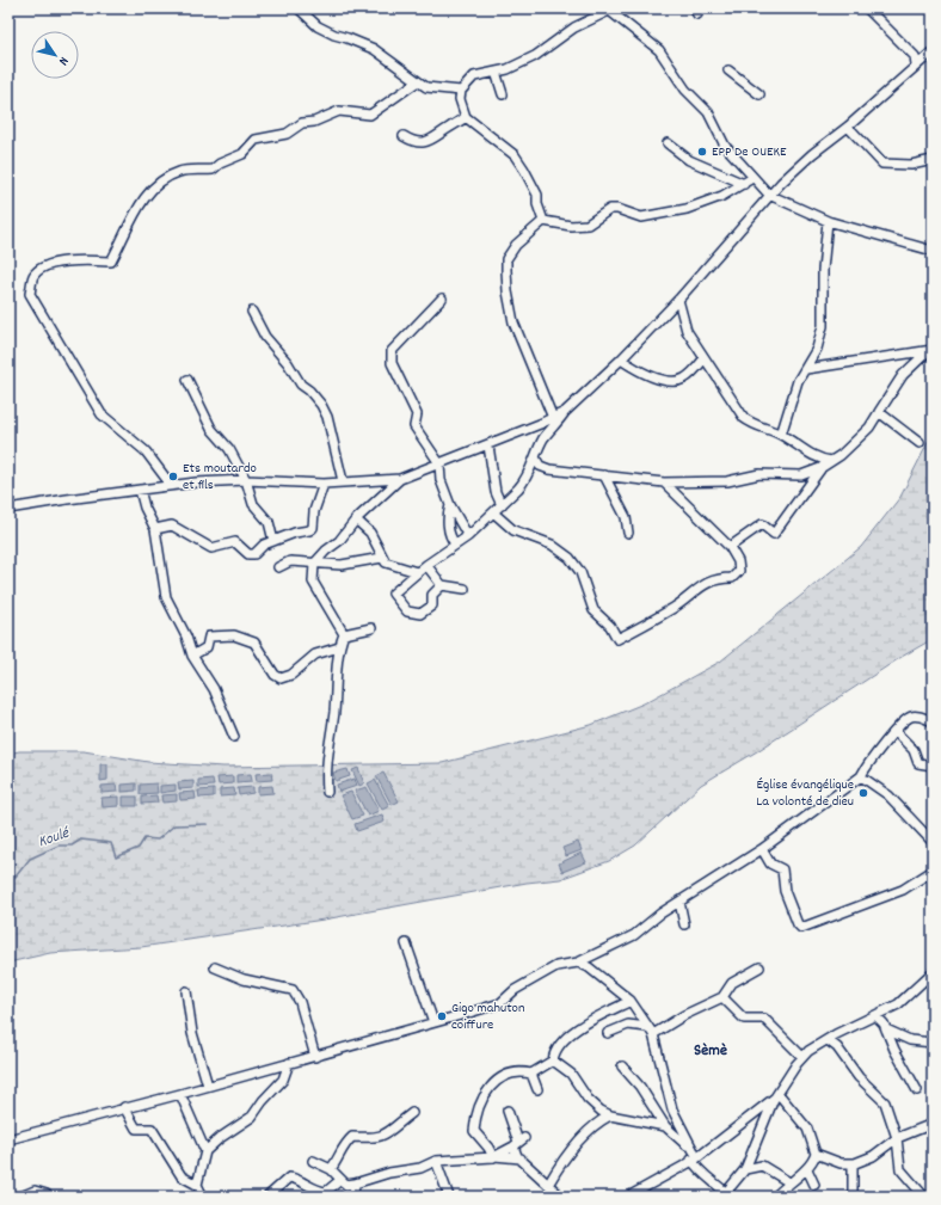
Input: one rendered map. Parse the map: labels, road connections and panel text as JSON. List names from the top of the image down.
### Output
{
  "districts": ["Sèmè"],
  "water": ["Koulé"],
  "places": [
    "EPP De OUEKE",
    "Ets moutardo et fils",
    "Église évangélique La volonté de dieu",
    "Gigo mahuton coiffure"
  ],
  "north": "bottom right"
}
